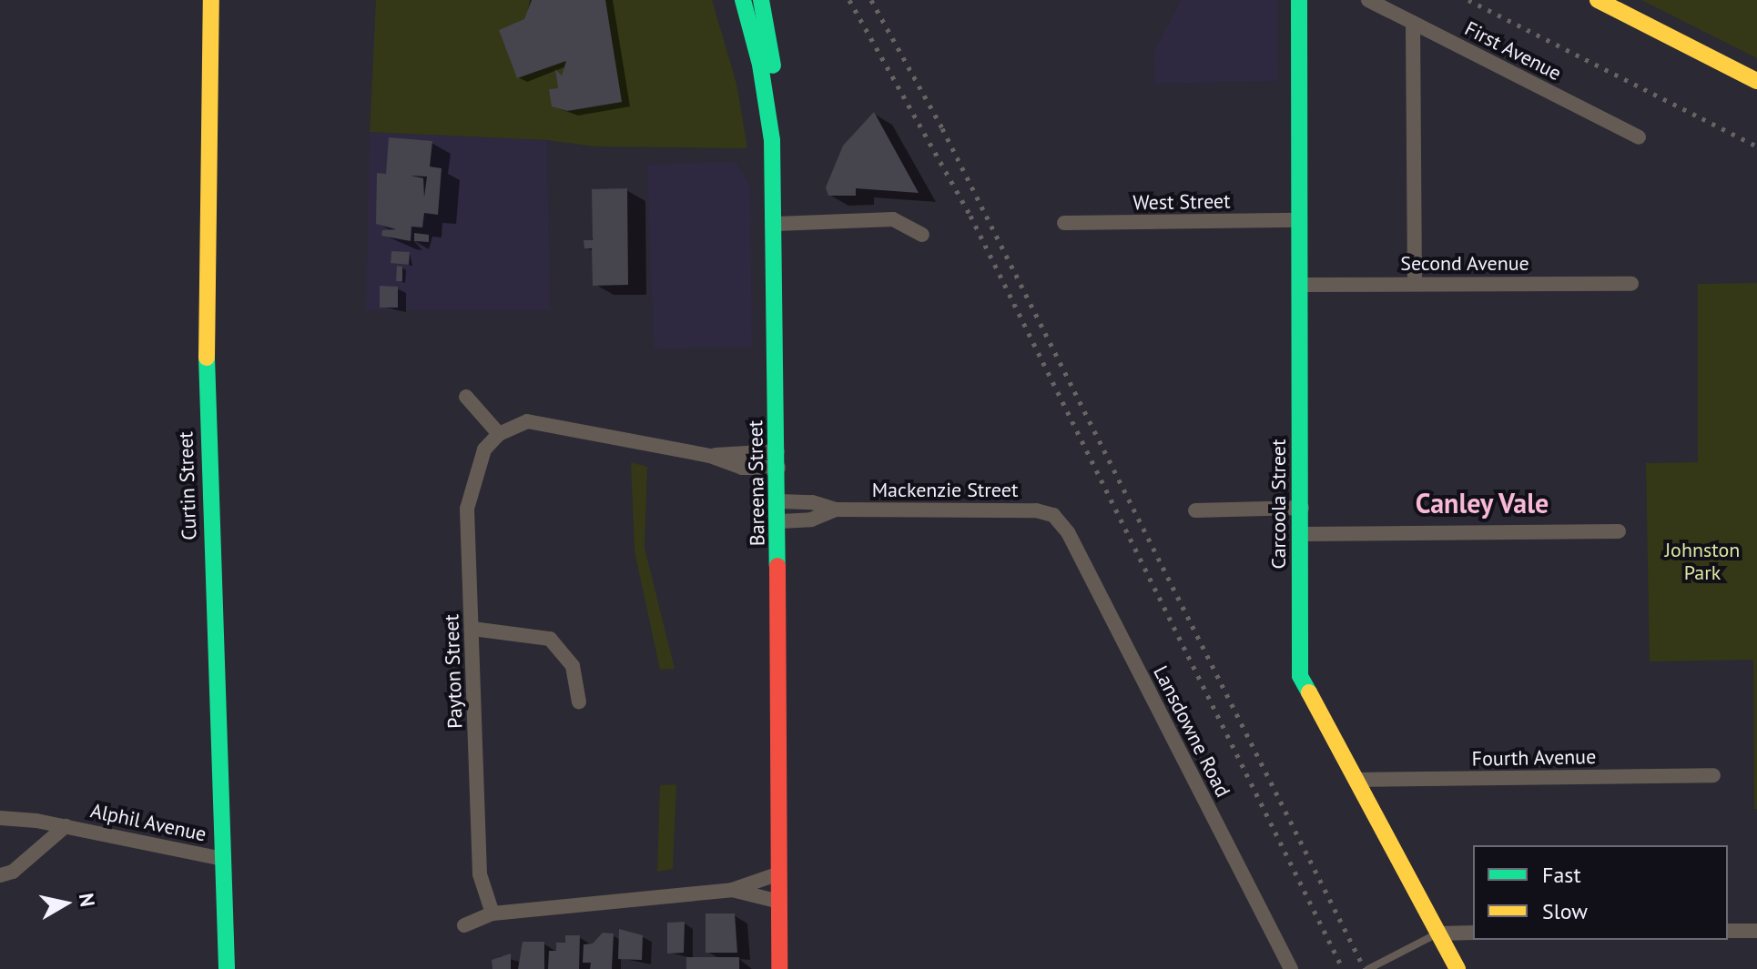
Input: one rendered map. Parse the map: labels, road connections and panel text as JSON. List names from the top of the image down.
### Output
{
  "streets": {
    "street": [
      "First Avenue",
      "West Street",
      "Second Avenue",
      "Bareena Street",
      "Curtin Street",
      "Mackenzie Street",
      "Carcoola Street",
      "Payton Street",
      "Lansdowne Road",
      "Fourth Avenue",
      "Alphil Avenue"
    ]
  },
  "crossings": [
    ["West Street", "Carcoola Street"],
    ["Second Avenue", "Carcoola Street"],
    ["Bareena Street", "Mackenzie Street"],
    ["Curtin Street", "Alphil Avenue"],
    ["Mackenzie Street", "Lansdowne Road"],
    ["Carcoola Street", "Fourth Avenue"]
  ],
  "districts": ["Canley Vale"],
  "parks": ["Johnston Park"],
  "legend": ["Fast", "Slow"],
  "north": "right"
}
